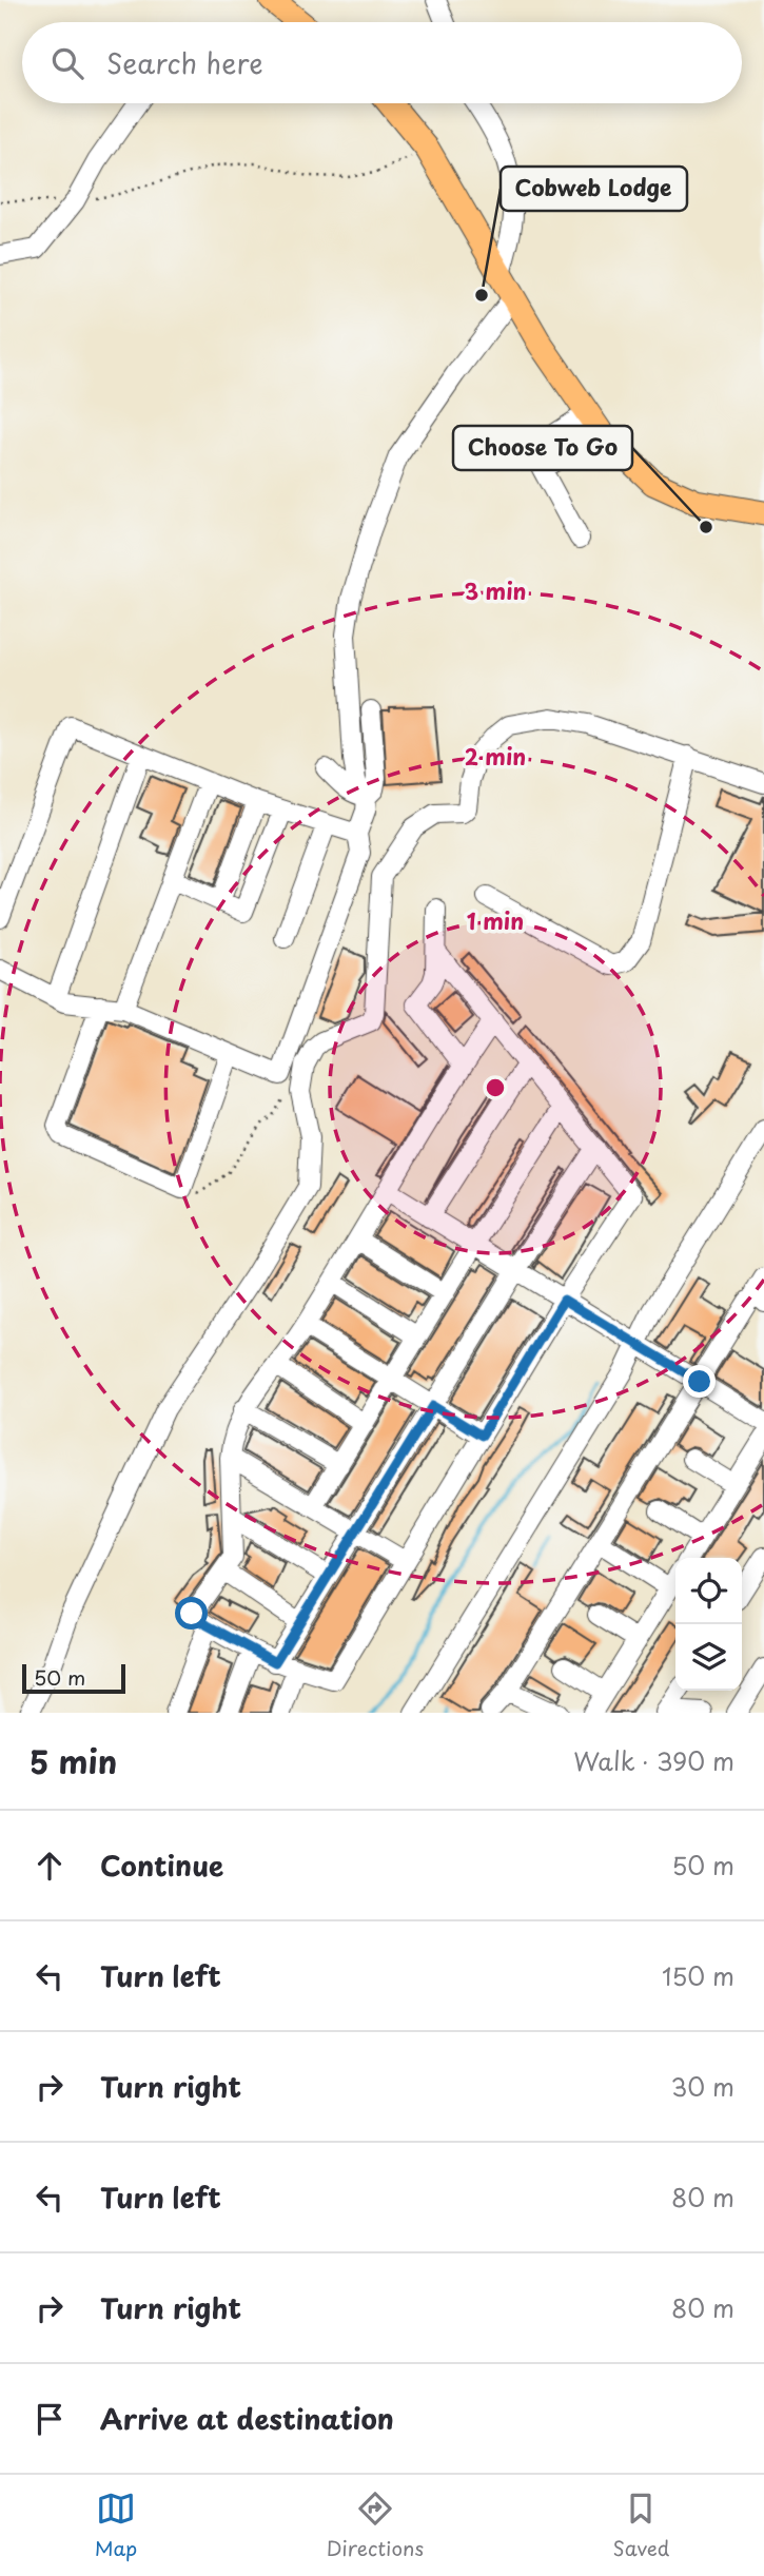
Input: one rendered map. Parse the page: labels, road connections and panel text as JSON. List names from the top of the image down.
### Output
{
  "places": ["Cobweb Lodge", "Choose To Go"],
  "scale_bar": "50 m",
  "page": {
    "search": "Search here",
    "scale": "50 m",
    "heading": ["5 min", "Walk · 390 m"],
    "list": [
      ["Continue", "50 m"],
      ["Turn left", "150 m"],
      ["Turn right", "30 m"],
      ["Turn left", "80 m"],
      ["Turn right", "80 m"],
      "Arrive at destination"
    ],
    "nav": ["Map", "Directions", "Saved"]
  },
  "rings": ["3 min", "2 min", "1 min"]
}
